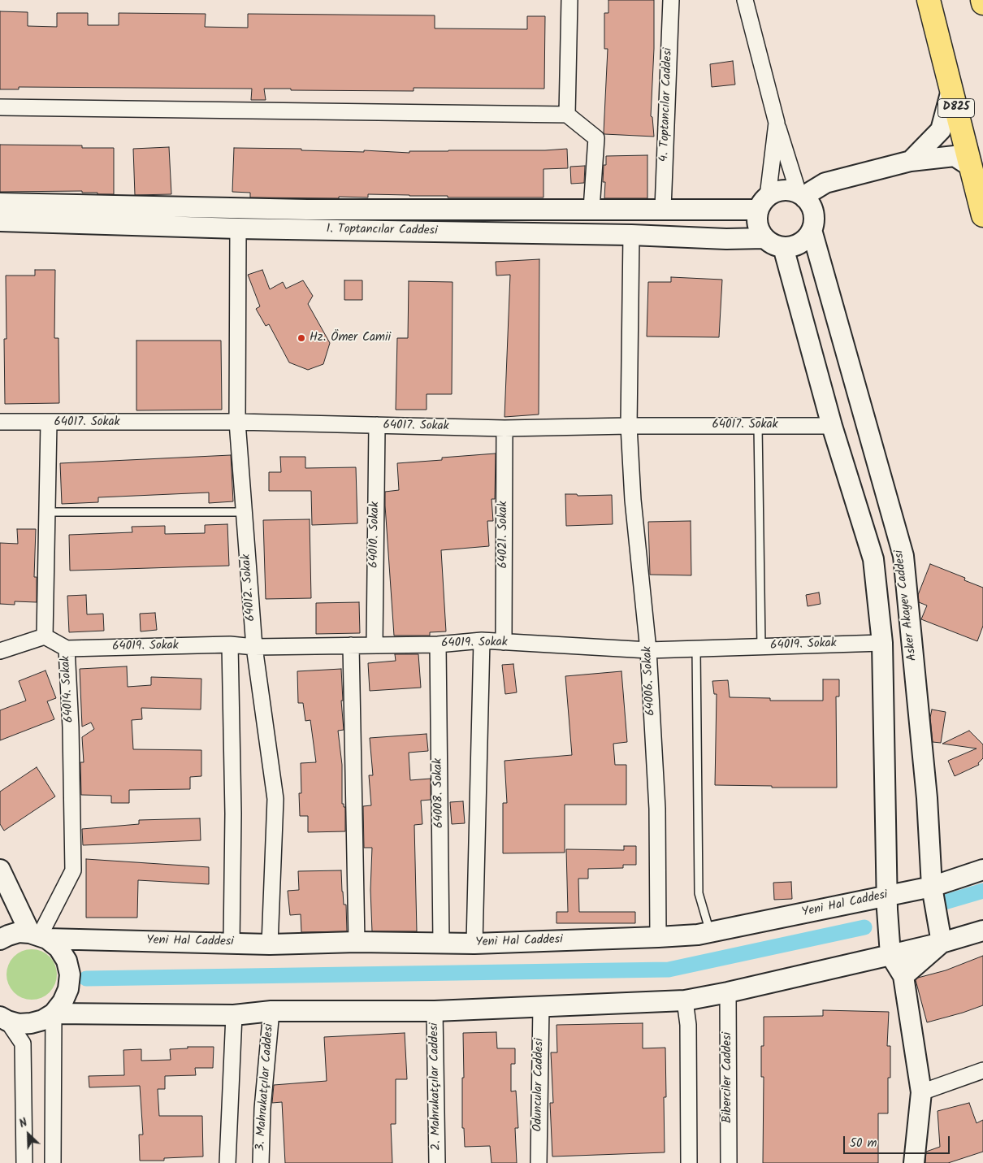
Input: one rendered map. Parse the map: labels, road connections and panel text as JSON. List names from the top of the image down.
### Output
{
  "streets": {
    "highway": ["D825"],
    "street": [
      "4. Toptancılar Caddesi",
      "1. Toptancılar Caddesi",
      "64017. Sokak",
      "64010. Sokak",
      "64021. Sokak",
      "64012. Sokak",
      "Asker Akayev Caddesi",
      "64019. Sokak",
      "64006. Sokak",
      "64014. Sokak",
      "64008. Sokak",
      "Yeni Hal Caddesi",
      "Biberciler Caddesi",
      "Oduncular Caddesi",
      "2. Mahrukatçılar Caddesi",
      "3. Mahrukatçılar Caddesi"
    ]
  },
  "crossings": [
    ["4. Toptancılar Caddesi", "1. Toptancılar Caddesi"],
    ["1. Toptancılar Caddesi", "64012. Sokak"],
    ["1. Toptancılar Caddesi", "Asker Akayev Caddesi"],
    ["1. Toptancılar Caddesi", "64006. Sokak"],
    ["64017. Sokak", "64010. Sokak"],
    ["64017. Sokak", "64021. Sokak"],
    ["64017. Sokak", "64012. Sokak"],
    ["64017. Sokak", "64006. Sokak"],
    ["64010. Sokak", "64019. Sokak"],
    ["64021. Sokak", "64019. Sokak"],
    ["64012. Sokak", "64019. Sokak"],
    ["64012. Sokak", "Yeni Hal Caddesi"],
    ["Asker Akayev Caddesi", "Yeni Hal Caddesi"],
    ["64019. Sokak", "64006. Sokak"],
    ["64019. Sokak", "64014. Sokak"],
    ["64019. Sokak", "64008. Sokak"],
    ["64006. Sokak", "Yeni Hal Caddesi"],
    ["64014. Sokak", "Yeni Hal Caddesi"],
    ["64008. Sokak", "Yeni Hal Caddesi"]
  ],
  "places": ["Hz. Ömer Camii"],
  "scale_bar": "50 m",
  "north": "top left"
}
